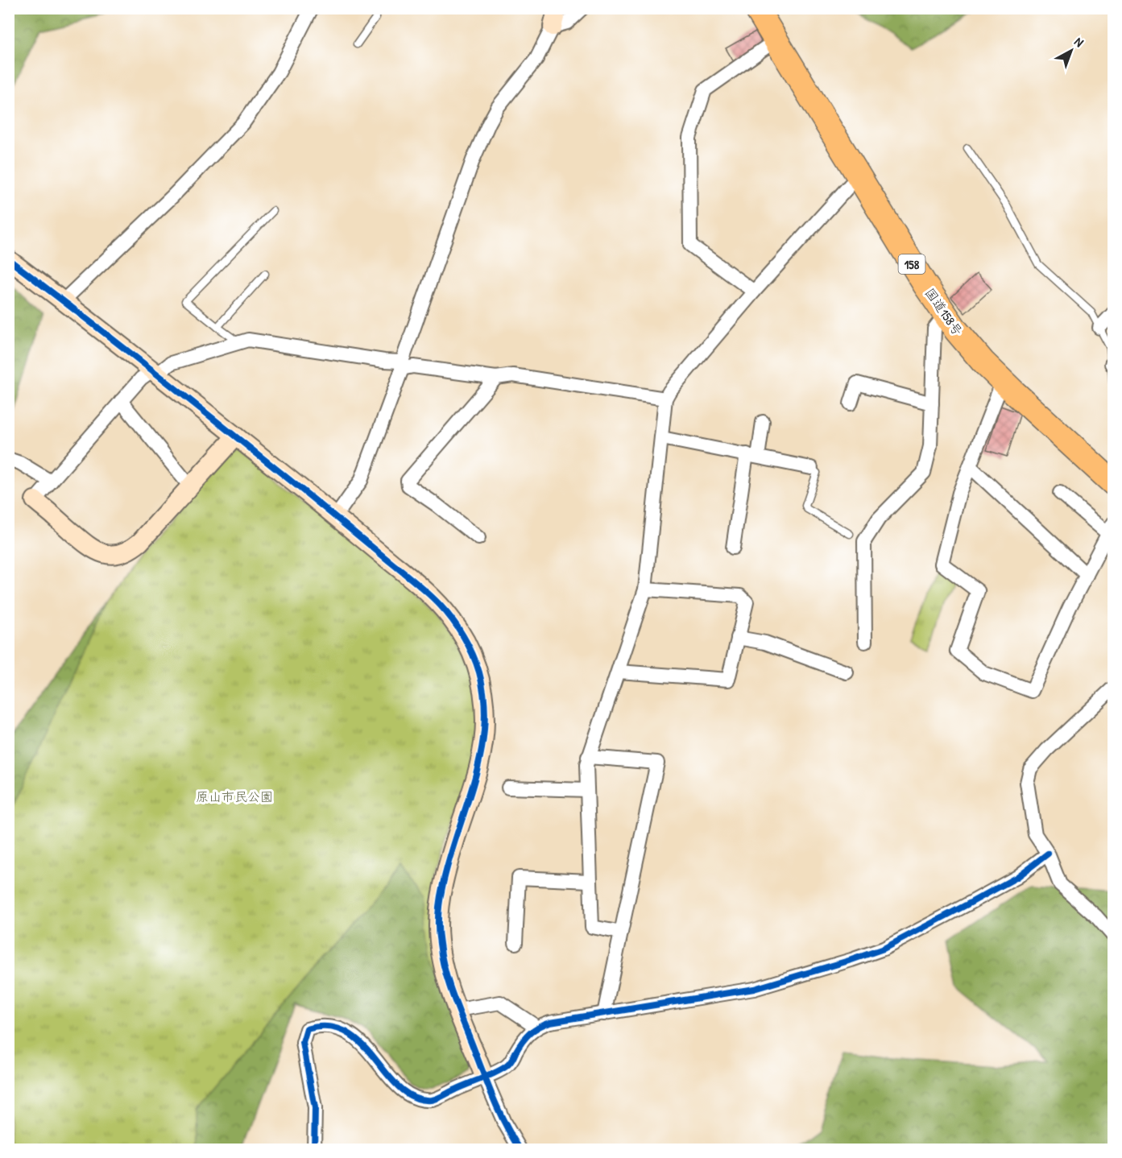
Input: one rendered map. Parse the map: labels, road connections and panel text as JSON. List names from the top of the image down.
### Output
{
  "streets": {
    "highway": ["158", "国道158号"]
  },
  "parks": ["原山市民公園"],
  "north": "top right"
}
